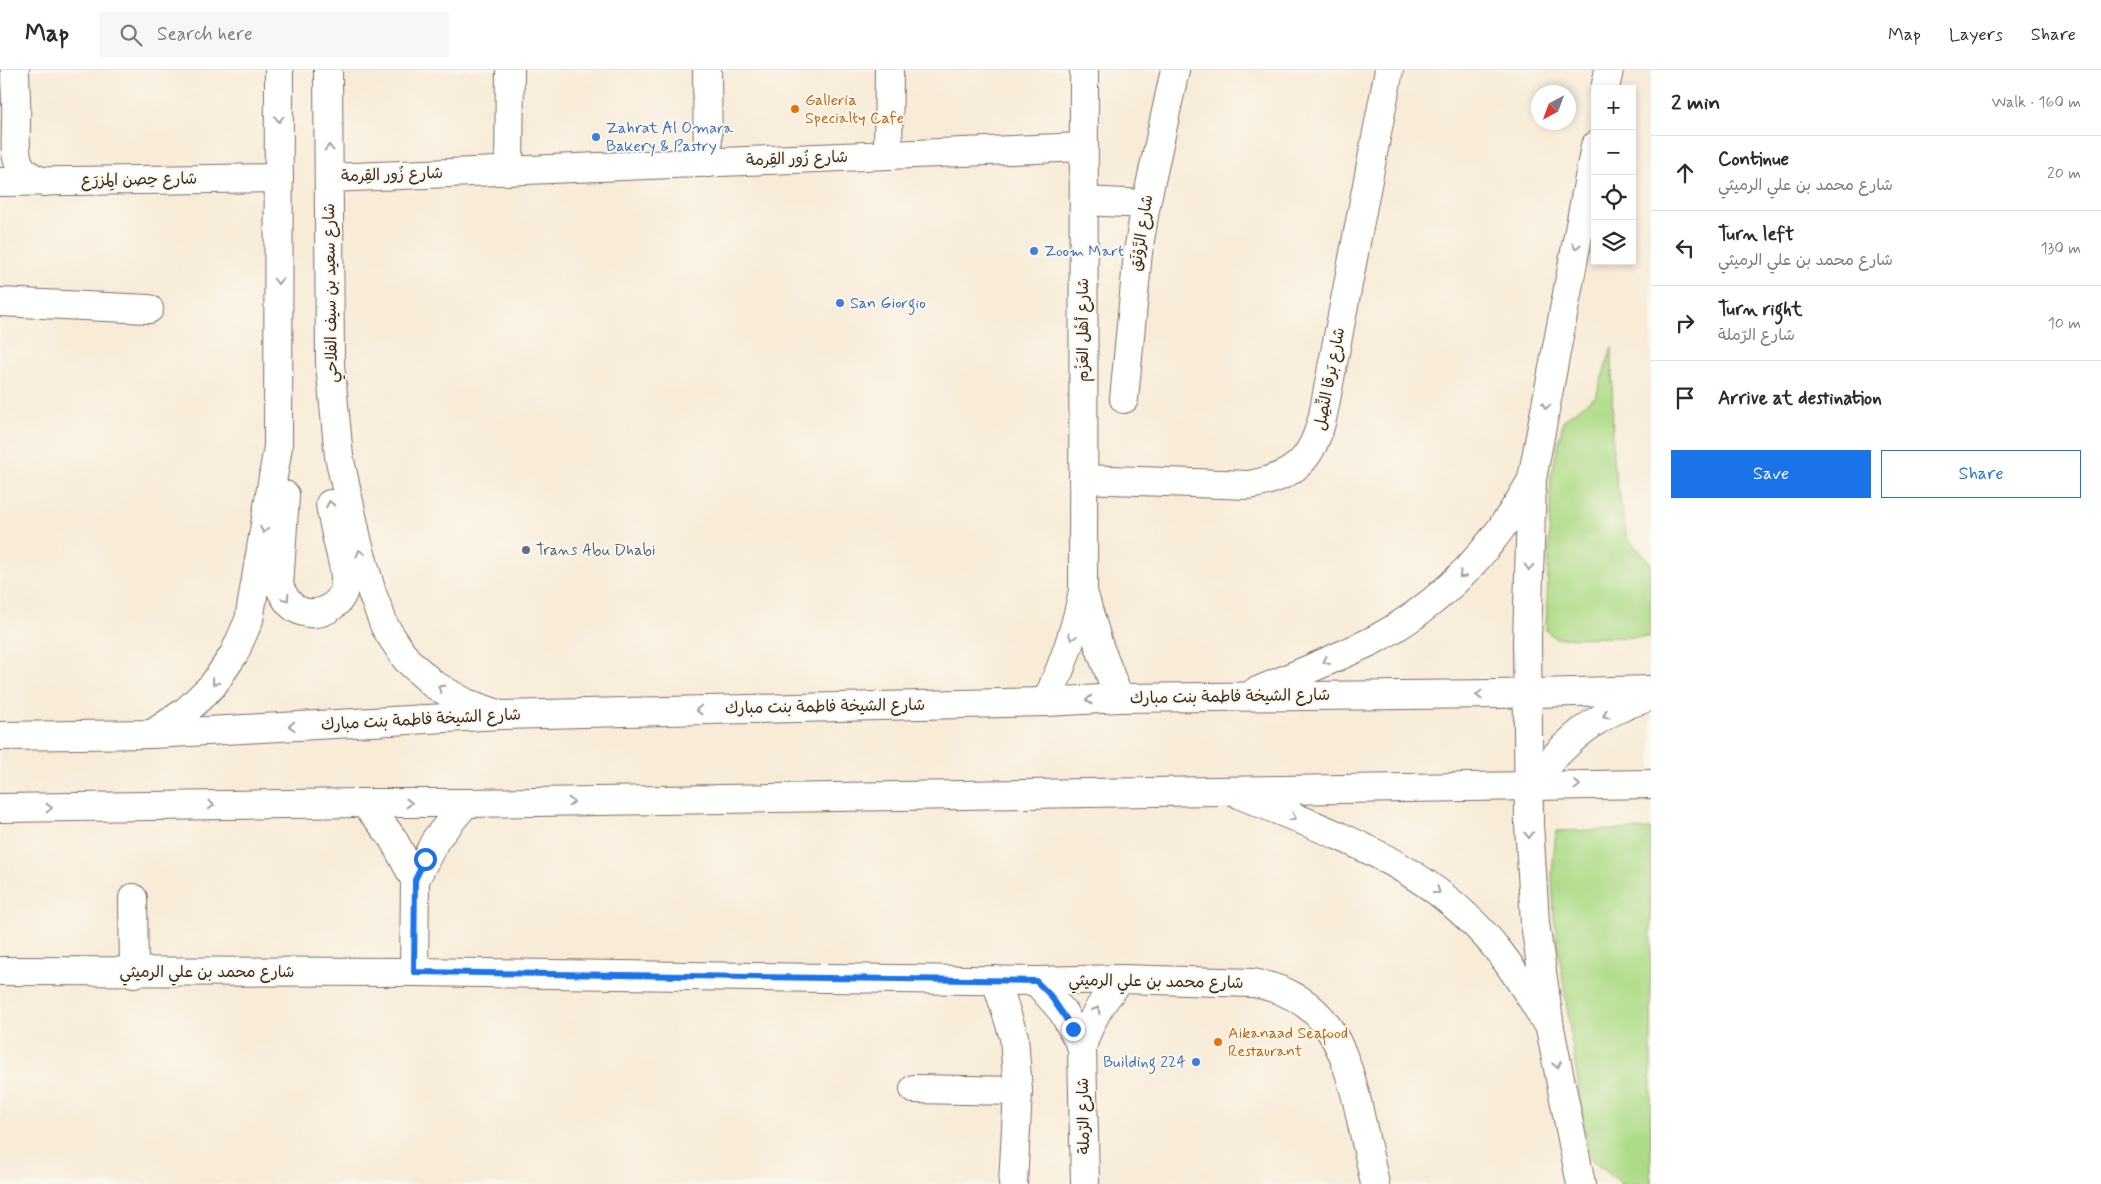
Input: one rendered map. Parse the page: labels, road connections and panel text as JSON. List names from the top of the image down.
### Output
{
  "streets": {
    "street": [
      "شارع زُور القِرمة",
      "شارع حِصن المِزرَع",
      "شارع الرَّوْنَق",
      "شارع سعيد بن سيف الفلاحي",
      "شارع أهْل العَزْم",
      "شارع بَرقا النِّصِل",
      "شارع الشيخة فاطمة بنت مبارك",
      "شارع محمد بن علي الرميثي",
      "شارع الرّملة"
    ]
  },
  "crossings": [
    ["شارع زُور القِرمة", "شارع سعيد بن سيف الفلاحي"],
    ["شارع زُور القِرمة", "شارع أهْل العَزْم"],
    ["شارع حِصن المِزرَع", "شارع سعيد بن سيف الفلاحي"],
    ["شارع سعيد بن سيف الفلاحي", "شارع الشيخة فاطمة بنت مبارك"],
    ["شارع أهْل العَزْم", "شارع بَرقا النِّصِل"],
    ["شارع أهْل العَزْم", "شارع الشيخة فاطمة بنت مبارك"],
    ["شارع محمد بن علي الرميثي", "شارع الرّملة"]
  ],
  "places": [
    "Galleria Specialty Cafe",
    "Zahrat Al Omara Bakery & Pastry",
    "Zoom Mart",
    "San Giorgio",
    "Trans Abu Dhabi",
    "Aikanaad Seafood Restaurant",
    "Building 224"
  ],
  "north": "bottom left",
  "page": {
    "header": "Map",
    "search": "Search here",
    "nav": ["Map", "Layers", "Share"],
    "heading": ["2 min", "Walk · 160 m"],
    "map_buttons": ["+", "−"],
    "list": [
      ["Continue", "شارع محمد بن علي الرميثي", "20 m"],
      ["Turn left", "شارع محمد بن علي الرميثي", "130 m"],
      ["Turn right", "شارع الرّملة", "10 m"],
      "Arrive at destination"
    ],
    "buttons": ["Save", "Share"]
  }
}
